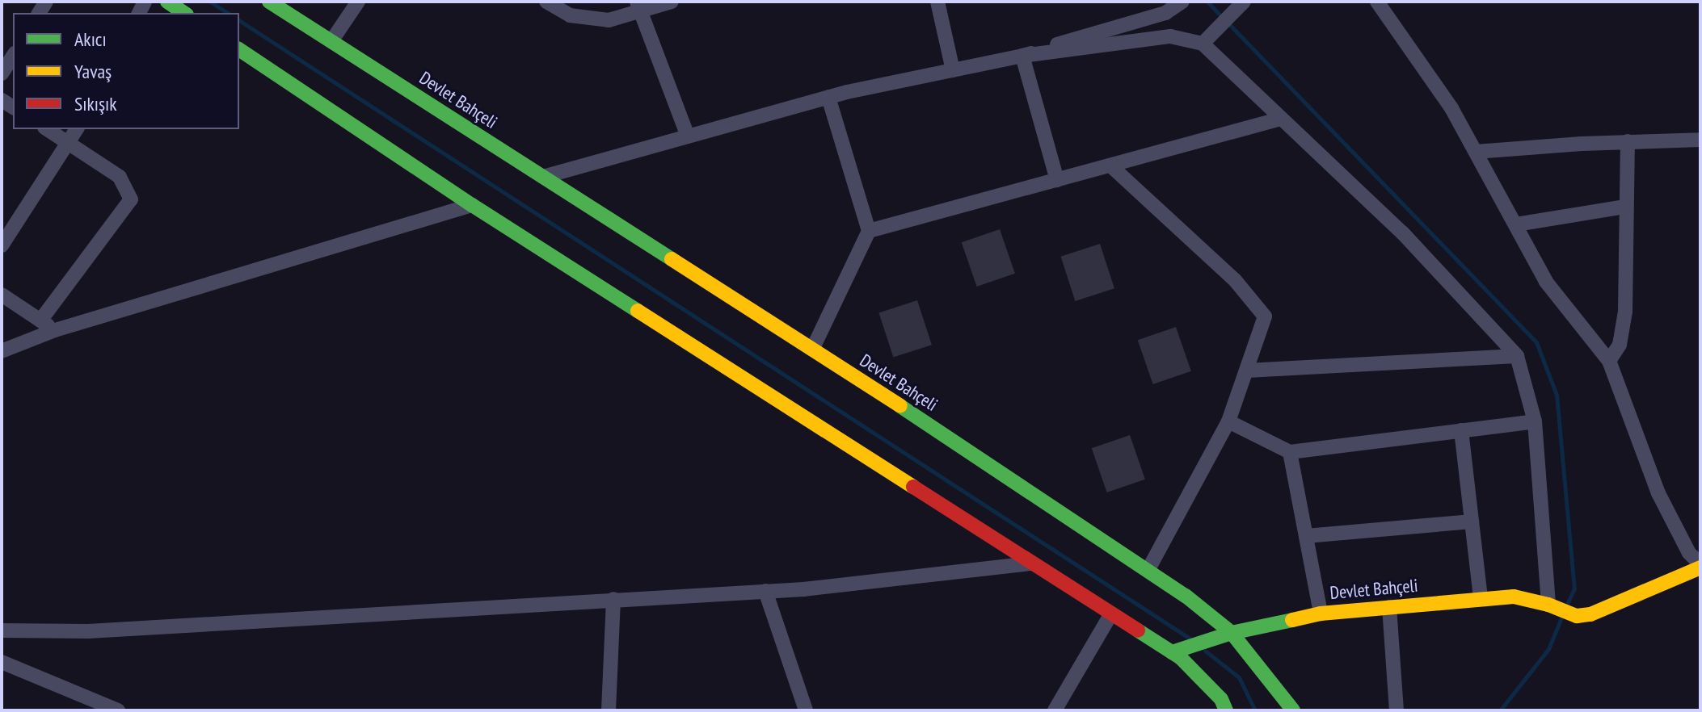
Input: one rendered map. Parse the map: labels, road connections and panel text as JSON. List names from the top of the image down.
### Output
{
  "streets": {
    "street": ["Devlet Bahçeli"]
  },
  "legend": ["Akıcı", "Yavaş", "Sıkışık"]
}
